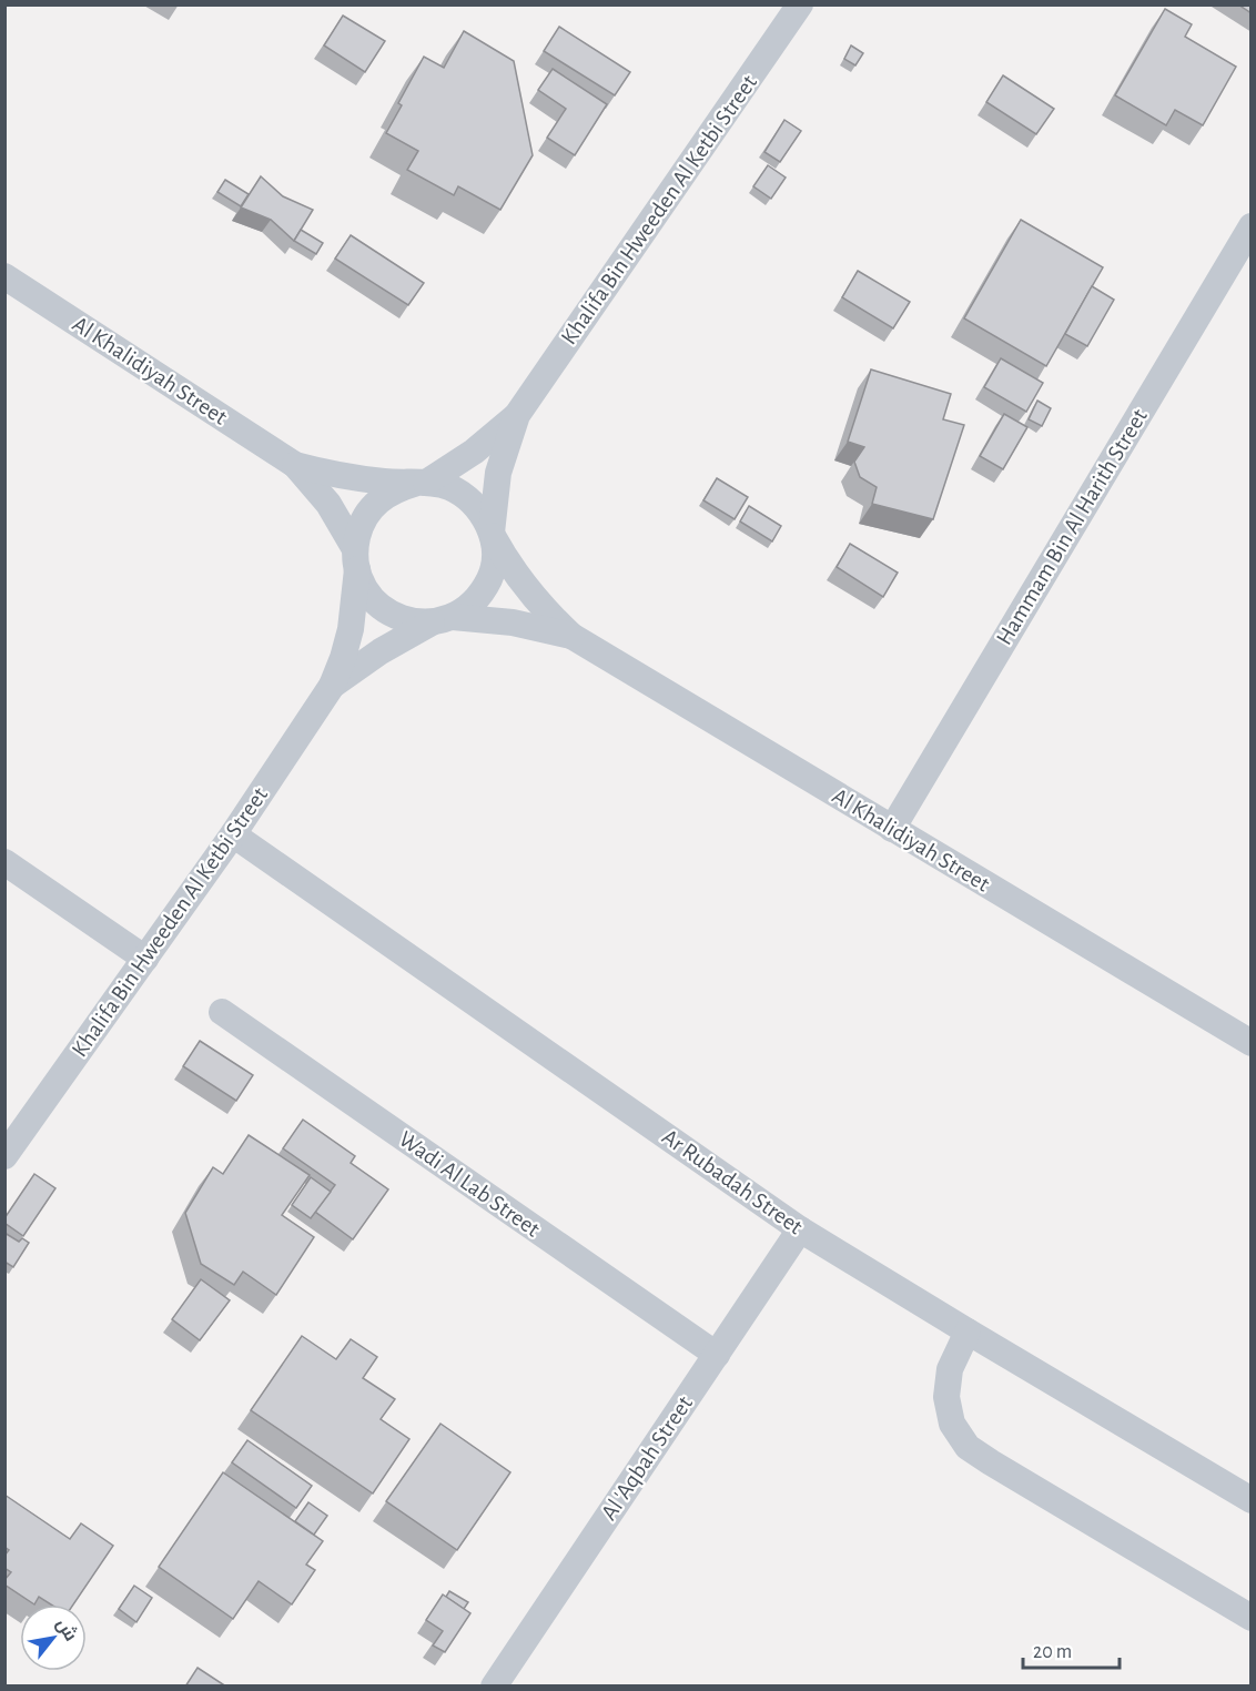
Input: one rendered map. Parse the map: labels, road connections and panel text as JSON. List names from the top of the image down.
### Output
{
  "streets": {
    "street": [
      "Khalifa Bin Hweeden Al Ketbi Street",
      "Al Khalidiyah Street",
      "Hammam Bin Al Harith Street",
      "Ar Rubadah Street",
      "Wadi Al Lab Street",
      "Al 'Aqbah Street"
    ]
  },
  "crossings": [
    ["Khalifa Bin Hweeden Al Ketbi Street", "Al Khalidiyah Street"],
    ["Khalifa Bin Hweeden Al Ketbi Street", "Ar Rubadah Street"],
    ["Al Khalidiyah Street", "Hammam Bin Al Harith Street"],
    ["Ar Rubadah Street", "Al 'Aqbah Street"],
    ["Wadi Al Lab Street", "Al 'Aqbah Street"]
  ],
  "scale_bar": "20 m",
  "north": "top right"
}
